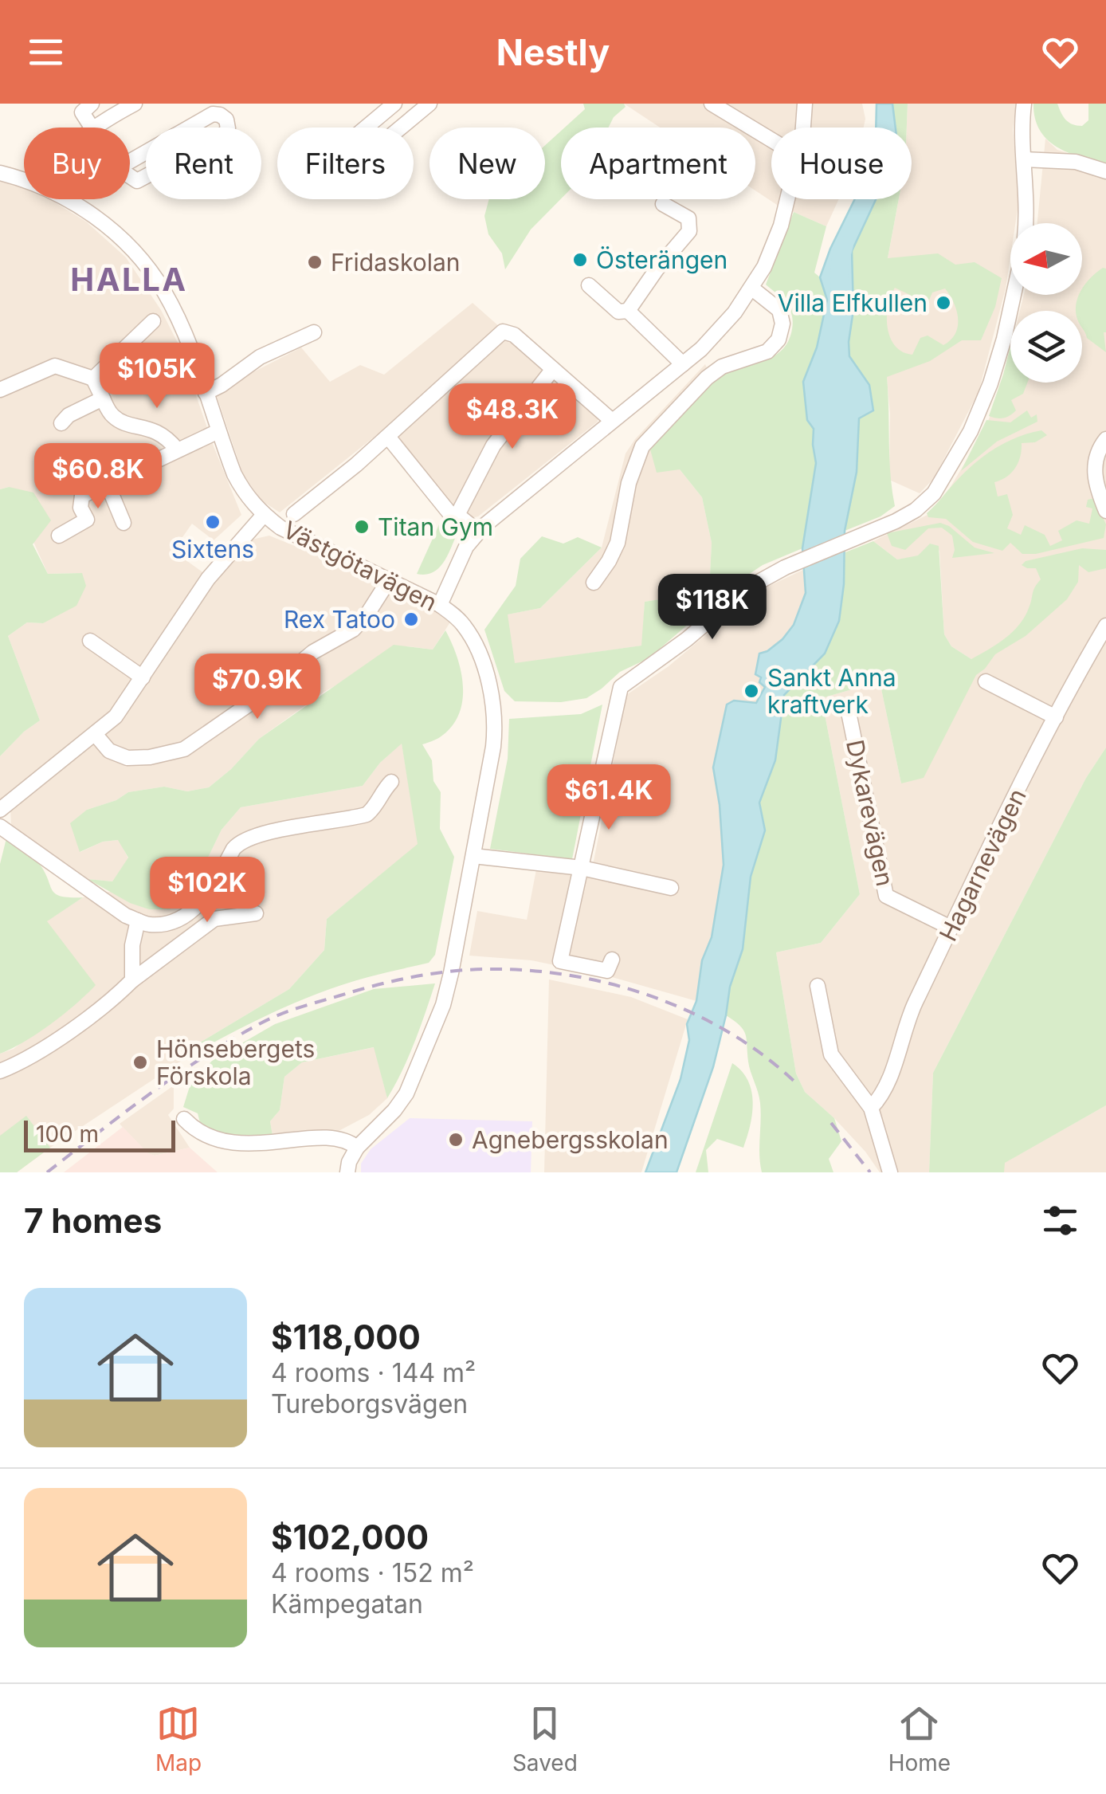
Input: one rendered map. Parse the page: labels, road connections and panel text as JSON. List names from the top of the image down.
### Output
{
  "streets": {
    "street": ["Västgötavägen", "Dykarevägen", "Hagarnevägen"]
  },
  "crossings": [
    ["Dykarevägen", "Hagarnevägen"]
  ],
  "districts": ["HALLA"],
  "places": [
    "Österängen",
    "Fridaskolan",
    "Villa Elfkullen",
    "Sixtens",
    "Titan Gym",
    "Rex Tatoo",
    "Sankt Anna kraftverk",
    "Hönsebergets Förskola",
    "Agnebergsskolan"
  ],
  "scale_bar": "100 m",
  "north": "left",
  "page": {
    "header": "Nestly",
    "chip": [
      "Buy",
      "Rent",
      "Filters",
      "New",
      "Apartment",
      "House"
    ],
    "price": [
      "$105K",
      "$48.3K",
      "$60.8K",
      "$118K",
      "$70.9K",
      "$61.4K",
      "$102K"
    ],
    "scale": "100 m",
    "heading": "7 homes",
    "list": [
      {
        "name": "$118,000",
        "note": "4 rooms · 144 m² · Tureborgsvägen"
      },
      {
        "name": "$102,000",
        "note": "4 rooms · 152 m² · Kämpegatan"
      }
    ],
    "tabs": ["Map", "Saved", "Home"]
  }
}
